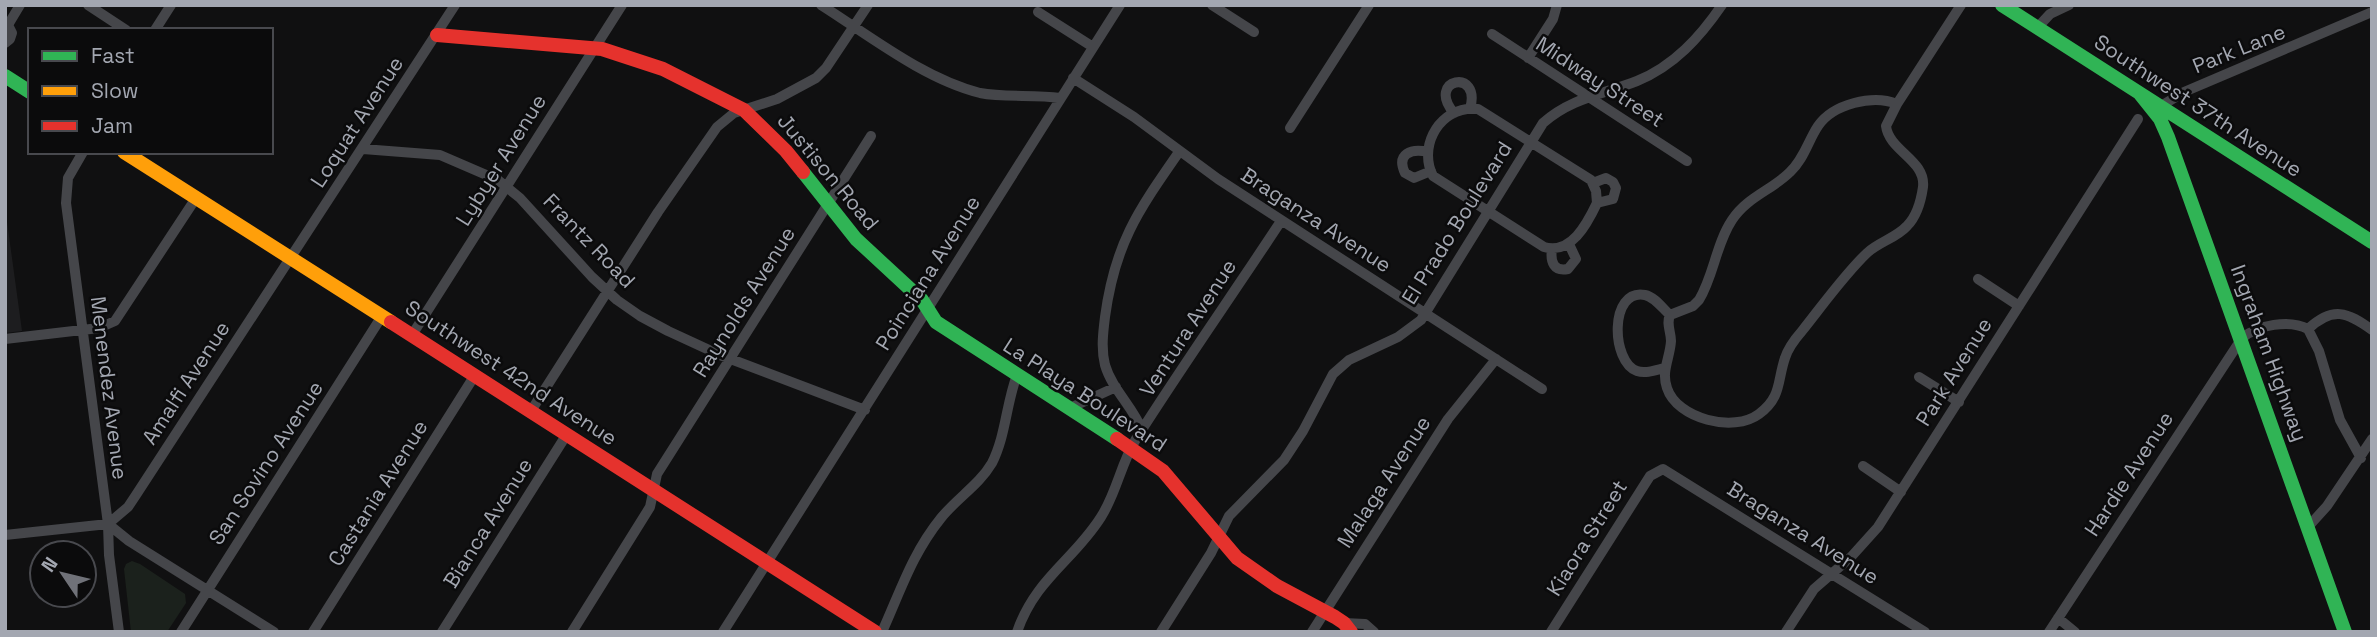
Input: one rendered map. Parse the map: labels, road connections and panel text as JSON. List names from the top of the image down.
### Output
{
  "streets": {
    "main road": [
      "Southwest 37th Avenue",
      "Justison Road",
      "Ingraham Highway",
      "Southwest 42nd Avenue",
      "La Playa Boulevard"
    ],
    "street": [
      "Park Lane",
      "Midway Street",
      "Loquat Avenue",
      "Lybyer Avenue",
      "Braganza Avenue",
      "El Prado Boulevard",
      "Frantz Road",
      "Poinciana Avenue",
      "Raynolds Avenue",
      "Ventura Avenue",
      "Park Avenue",
      "Amalfi Avenue",
      "Menendez Avenue",
      "San Sovino Avenue",
      "Hardie Avenue",
      "Malaga Avenue",
      "Castania Avenue",
      "Bianca Avenue",
      "Kiaora Street"
    ]
  },
  "crossings": [
    ["Park Lane", "Southwest 37th Avenue"],
    ["Midway Street", "El Prado Boulevard"],
    ["Southwest 37th Avenue", "Ingraham Highway"],
    ["Loquat Avenue", "Justison Road"],
    ["Loquat Avenue", "Frantz Road"],
    ["Loquat Avenue", "Southwest 42nd Avenue"],
    ["Loquat Avenue", "Amalfi Avenue"],
    ["Lybyer Avenue", "Justison Road"],
    ["Lybyer Avenue", "Frantz Road"],
    ["Lybyer Avenue", "Southwest 42nd Avenue"],
    ["Justison Road", "Poinciana Avenue"],
    ["Justison Road", "Raynolds Avenue"],
    ["Justison Road", "La Playa Boulevard"],
    ["Braganza Avenue", "El Prado Boulevard"],
    ["Braganza Avenue", "Poinciana Avenue"],
    ["Braganza Avenue", "Ventura Avenue"],
    ["Braganza Avenue", "Park Avenue"],
    ["Braganza Avenue", "Malaga Avenue"],
    ["Braganza Avenue", "Kiaora Street"],
    ["El Prado Boulevard", "La Playa Boulevard"],
    ["Frantz Road", "Poinciana Avenue"],
    ["Frantz Road", "Raynolds Avenue"],
    ["Poinciana Avenue", "Southwest 42nd Avenue"],
    ["Poinciana Avenue", "La Playa Boulevard"],
    ["Raynolds Avenue", "Southwest 42nd Avenue"],
    ["Ventura Avenue", "La Playa Boulevard"],
    ["Ingraham Highway", "Hardie Avenue"],
    ["Southwest 42nd Avenue", "Amalfi Avenue"],
    ["Southwest 42nd Avenue", "San Sovino Avenue"],
    ["Southwest 42nd Avenue", "Castania Avenue"],
    ["Southwest 42nd Avenue", "Bianca Avenue"],
    ["Amalfi Avenue", "Menendez Avenue"],
    ["La Playa Boulevard", "Malaga Avenue"]
  ],
  "legend": ["Fast", "Slow", "Jam"],
  "north": "top left"
}
